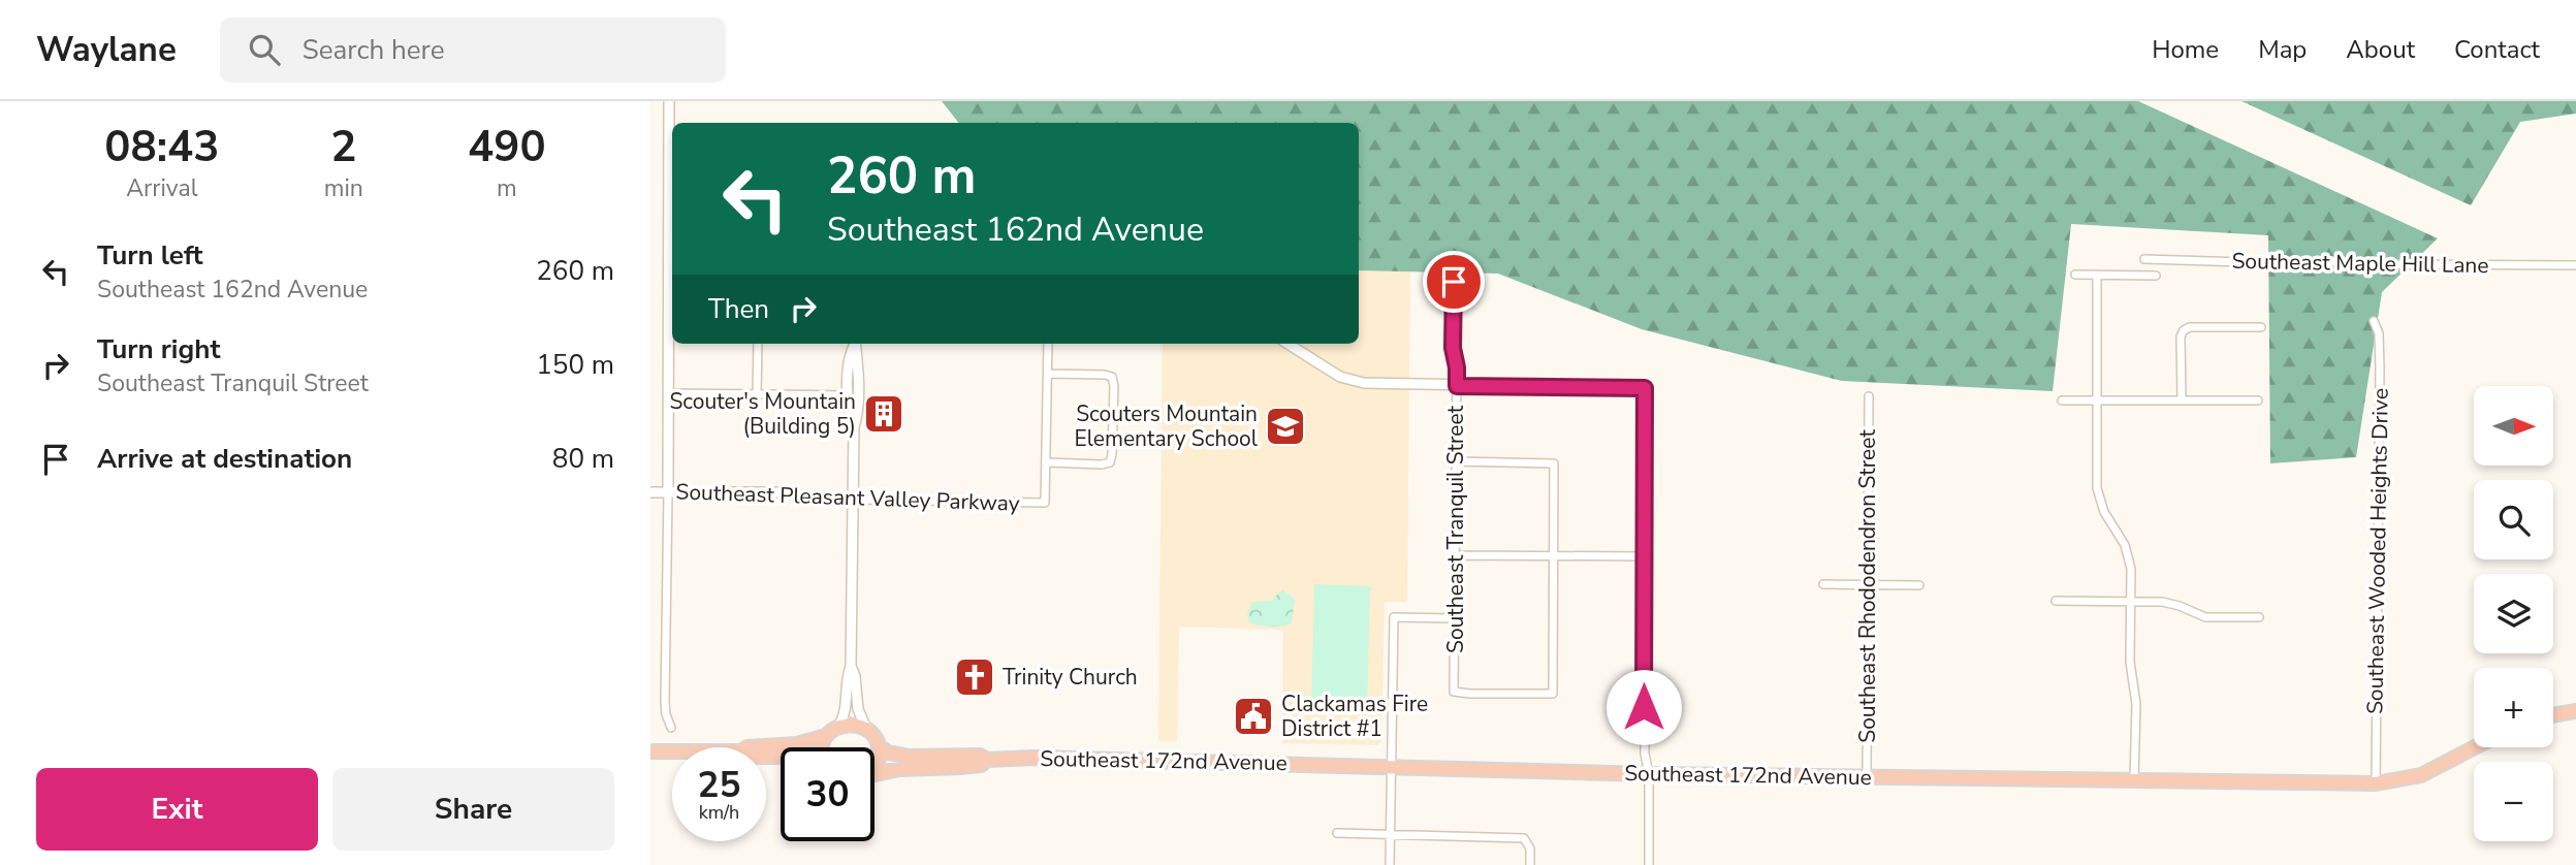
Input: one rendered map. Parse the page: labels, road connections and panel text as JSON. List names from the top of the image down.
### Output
{
  "streets": {
    "main road": ["Southeast 172nd Avenue"],
    "street": [
      "Southeast Maple Hill Lane",
      "Southeast Pleasant Valley Parkway",
      "Southeast Tranquil Street",
      "Southeast Wooded Heights Drive",
      "Southeast Rhododendron Street"
    ]
  },
  "crossings": [
    ["Southeast Wooded Heights Drive", "Southeast 172nd Avenue"],
    ["Southeast Rhododendron Street", "Southeast 172nd Avenue"]
  ],
  "places": {
    "building": ["Scouter's Mountain (Building 5)"],
    "school or university": ["Scouters Mountain Elementary School"],
    "church": ["Trinity Church"],
    "public building": ["Clackamas Fire District #1"]
  },
  "north": "right",
  "page": {
    "header": "Waylane",
    "search": "Search here",
    "nav": [
      "Home",
      "Map",
      "About",
      "Contact"
    ],
    "eta": [
      "08:43",
      "Arrival",
      "2",
      "min",
      "490",
      "m"
    ],
    "turn": ["260 m", "Southeast 162nd Avenue"],
    "list": [
      {
        "name": "Turn left",
        "note": "Southeast 162nd Avenue",
        "value": "260 m"
      },
      {
        "name": "Turn right",
        "note": "Southeast Tranquil Street",
        "value": "150 m"
      },
      {
        "name": "Arrive at destination",
        "value": "80 m"
      }
    ],
    "then": "Then",
    "map_buttons": ["+", "−"],
    "speed": "25 km/h",
    "limit": "30",
    "buttons": ["Exit", "Share"]
  }
}
